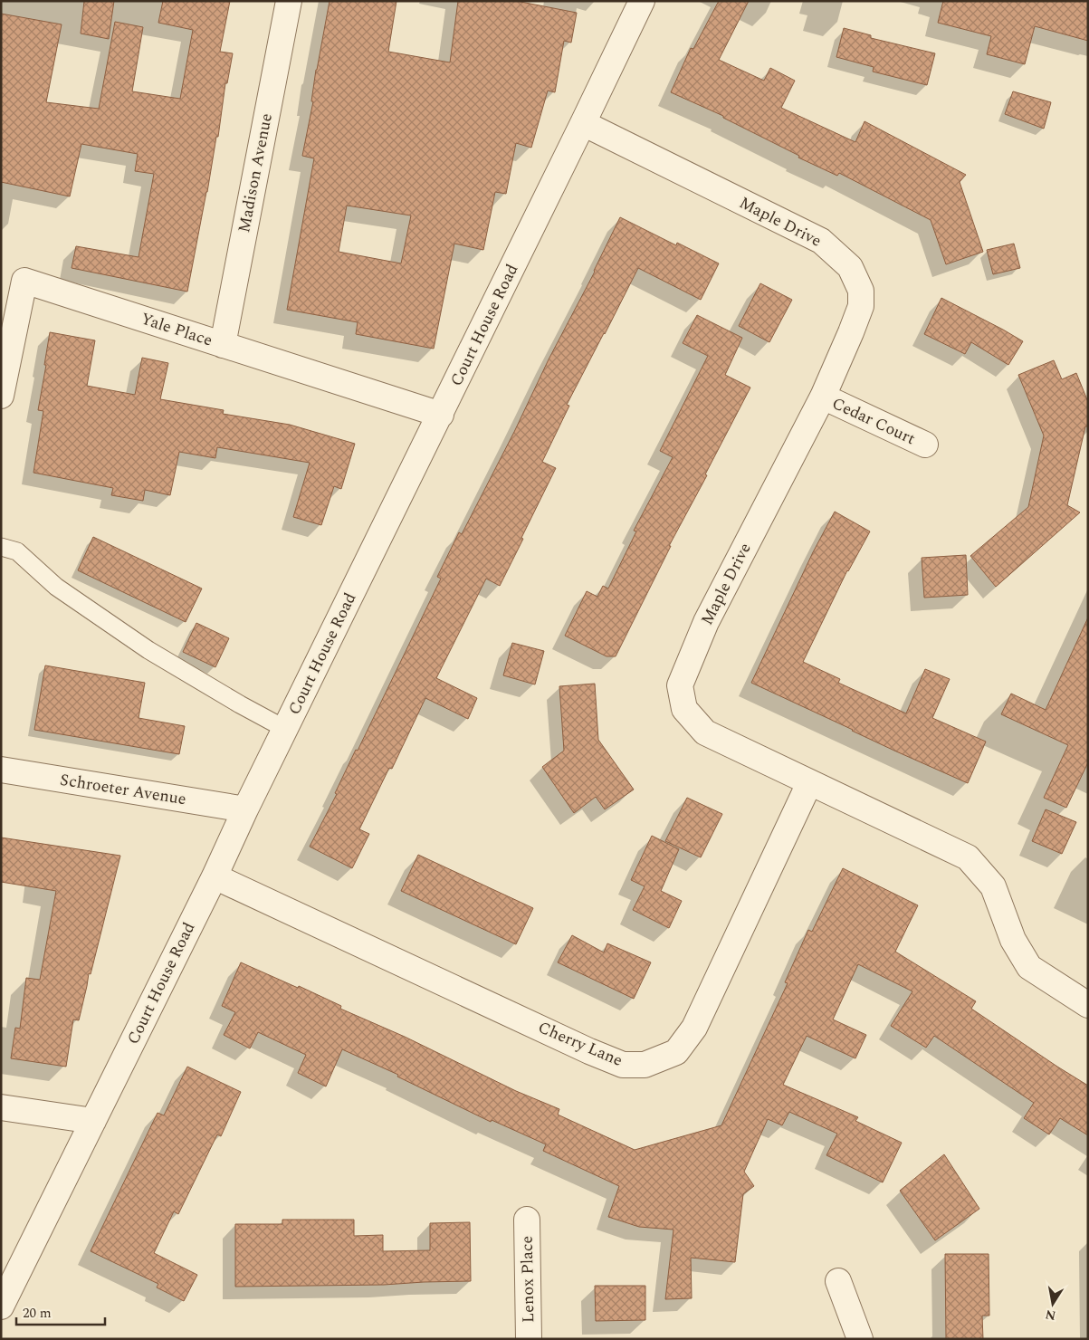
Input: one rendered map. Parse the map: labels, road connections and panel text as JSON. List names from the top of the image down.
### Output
{
  "streets": {
    "street": [
      "Madison Avenue",
      "Maple Drive",
      "Court House Road",
      "Yale Place",
      "Cedar Court",
      "Schroeter Avenue",
      "Cherry Lane",
      "Lenox Place"
    ]
  },
  "crossings": [
    ["Madison Avenue", "Yale Place"],
    ["Maple Drive", "Court House Road"],
    ["Maple Drive", "Cedar Court"],
    ["Maple Drive", "Cherry Lane"],
    ["Court House Road", "Yale Place"],
    ["Court House Road", "Schroeter Avenue"],
    ["Court House Road", "Cherry Lane"]
  ],
  "scale_bar": "20 m",
  "north": "bottom"
}
